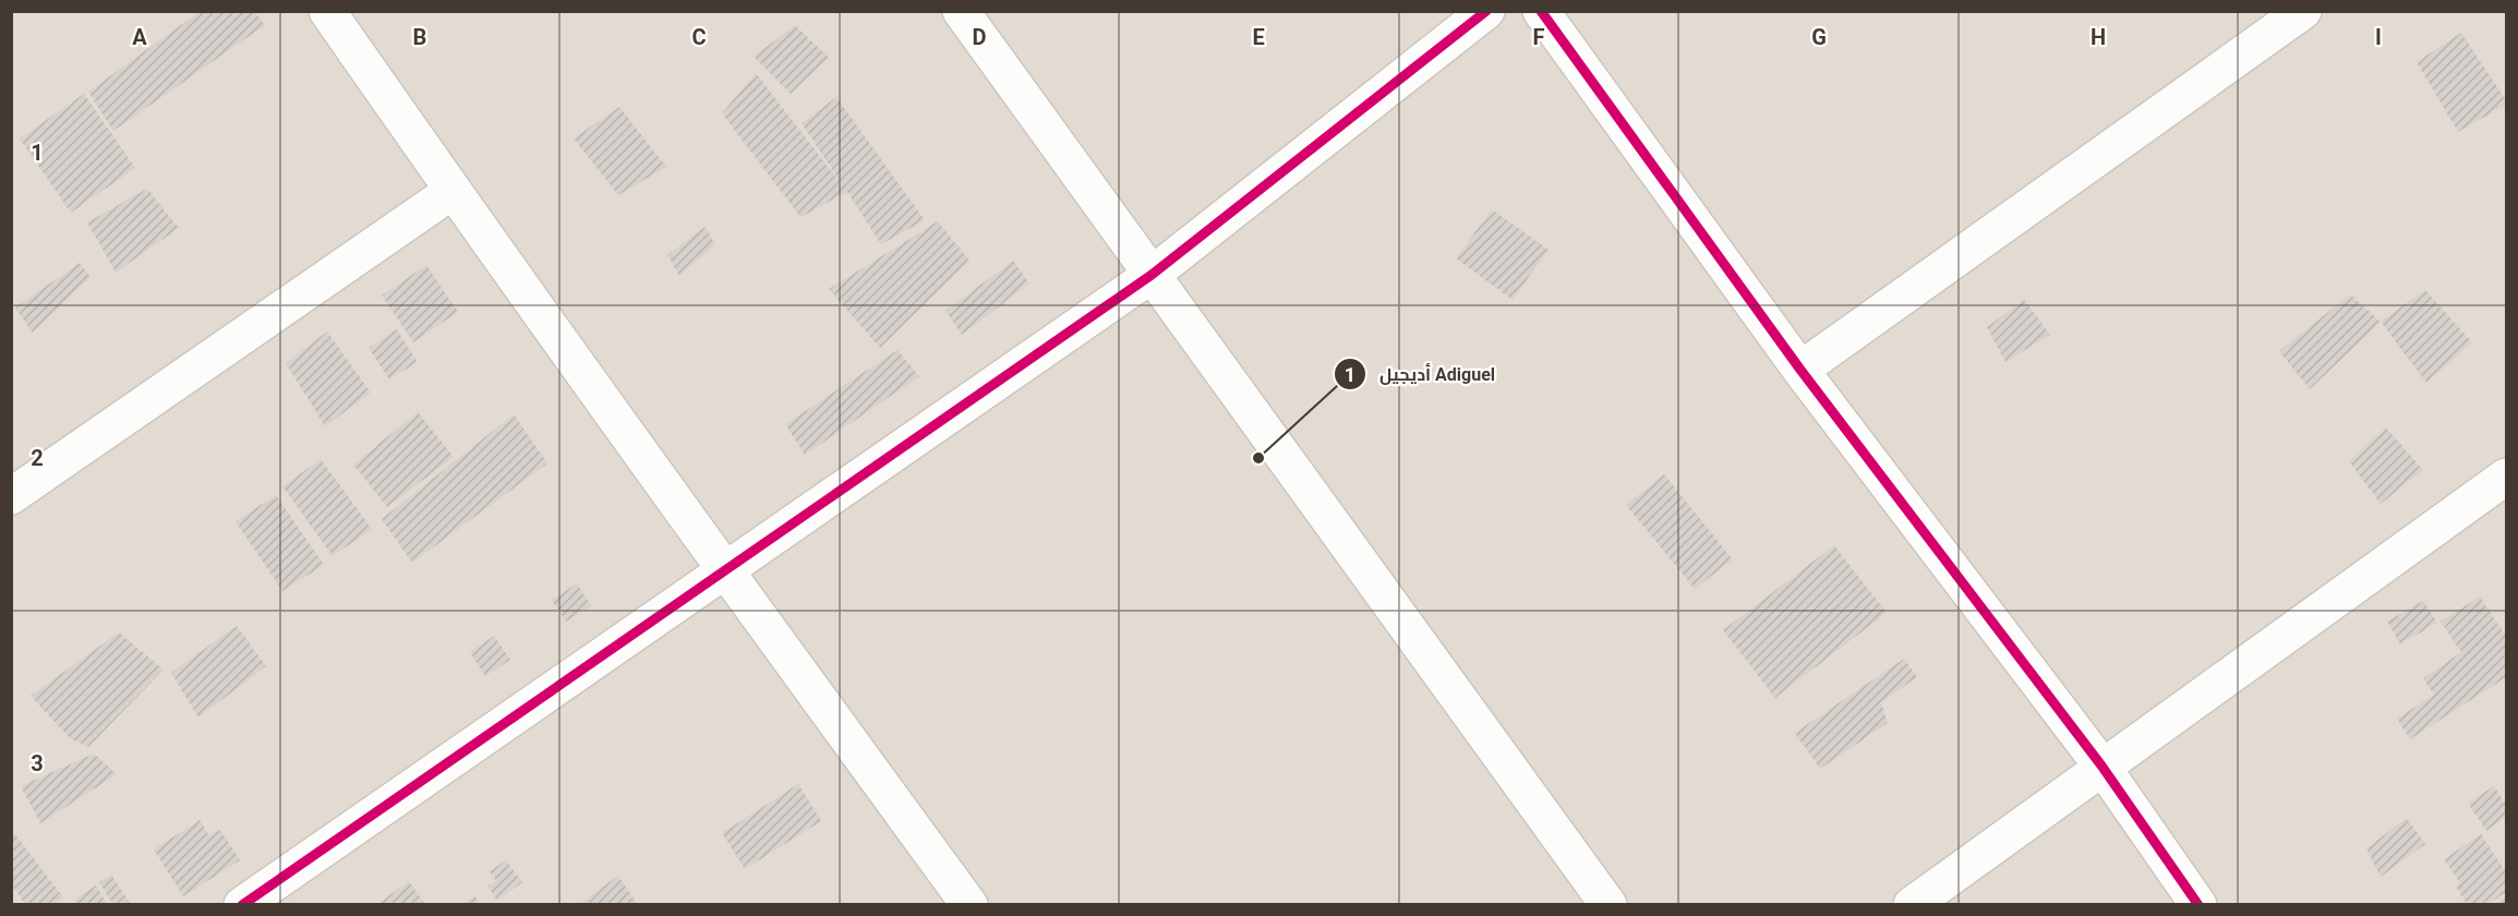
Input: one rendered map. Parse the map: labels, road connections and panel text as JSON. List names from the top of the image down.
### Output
{
  "places": ["أديجيل Adiguel"],
  "grid": {
    "columns": [
      "A",
      "B",
      "C",
      "D",
      "E",
      "F",
      "G",
      "H",
      "I"
    ],
    "rows": ["1", "2", "3"]
  }
}
